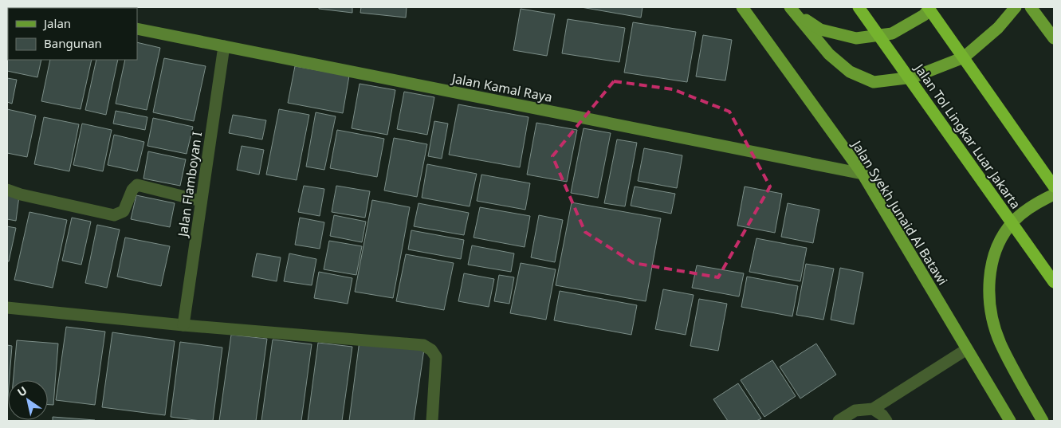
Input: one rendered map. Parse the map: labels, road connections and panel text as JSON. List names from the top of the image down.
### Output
{
  "streets": {
    "highway": ["Jalan Tol Lingkar Luar Jakarta"],
    "main road": ["Jalan Kamal Raya", "Jalan Syekh Junaid Al Batawi"],
    "street": ["Jalan Flamboyan I"]
  },
  "crossings": [
    ["Jalan Kamal Raya", "Jalan Flamboyan I"],
    ["Jalan Kamal Raya", "Jalan Syekh Junaid Al Batawi"]
  ],
  "legend": ["Jalan", "Bangunan"],
  "north": "top left"
}
